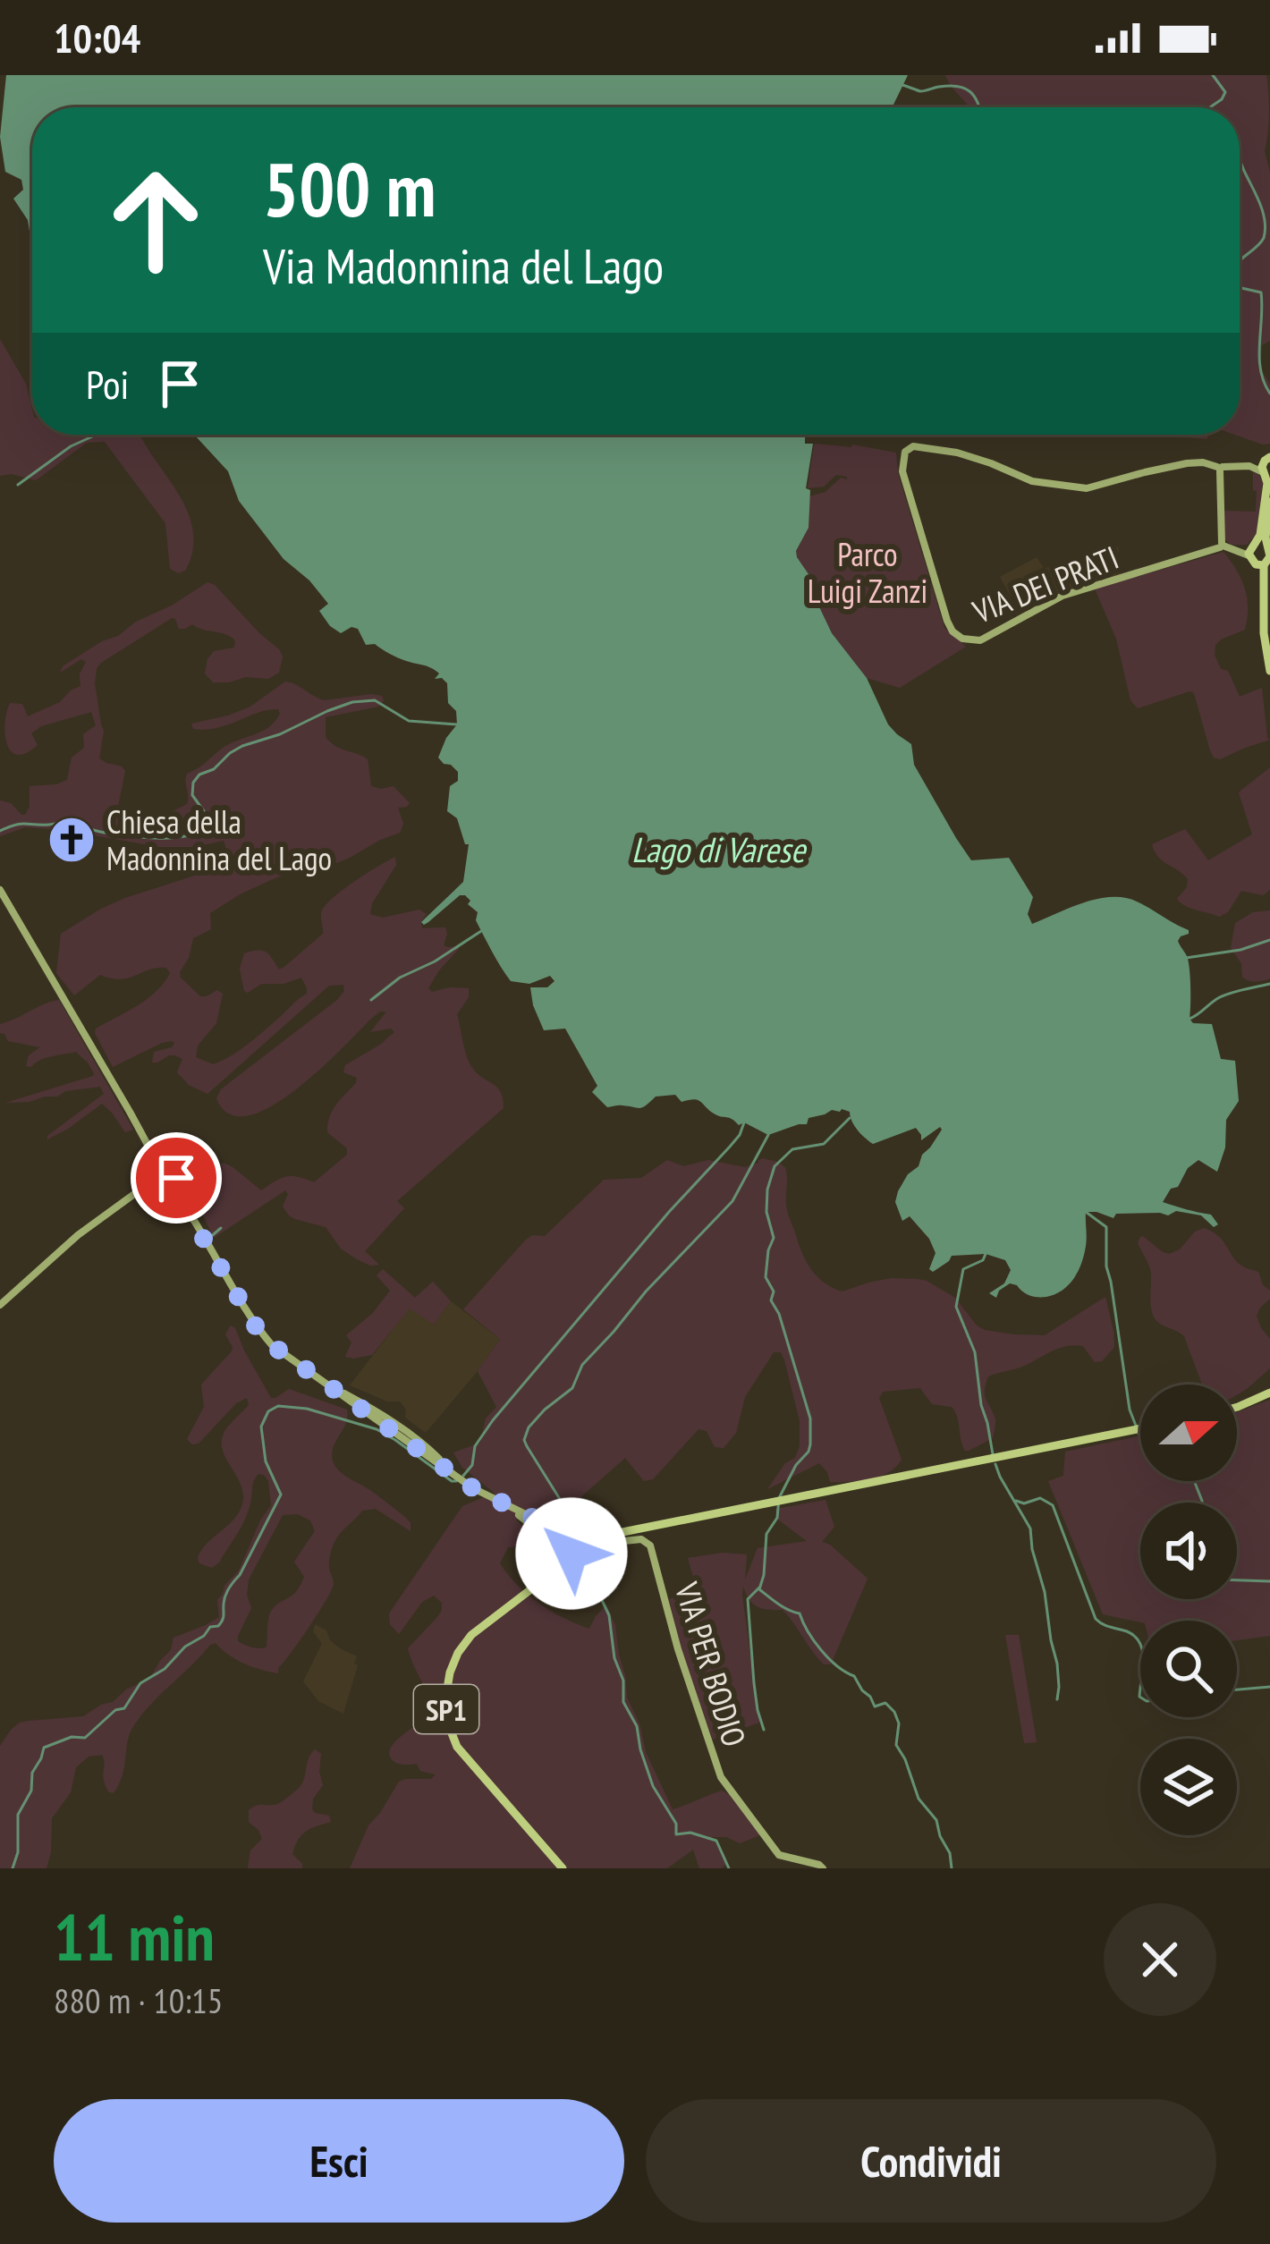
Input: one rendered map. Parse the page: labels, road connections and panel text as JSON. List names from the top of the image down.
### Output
{
  "streets": {
    "main road": ["SP1"],
    "street": ["VIA DEI PRATI", "VIA PER BODIO"]
  },
  "water": ["Lago di Varese"],
  "parks": ["Parco Luigi Zanzi"],
  "places": {
    "church": ["Chiesa della Madonnina del Lago"]
  },
  "north": "right",
  "page": {
    "status": "10:04",
    "turn": ["500 m", "Via Madonnina del Lago"],
    "then": "Poi",
    "heading": ["11 min", "880 m · 10:15"],
    "buttons": ["Esci", "Condividi"]
  }
}
